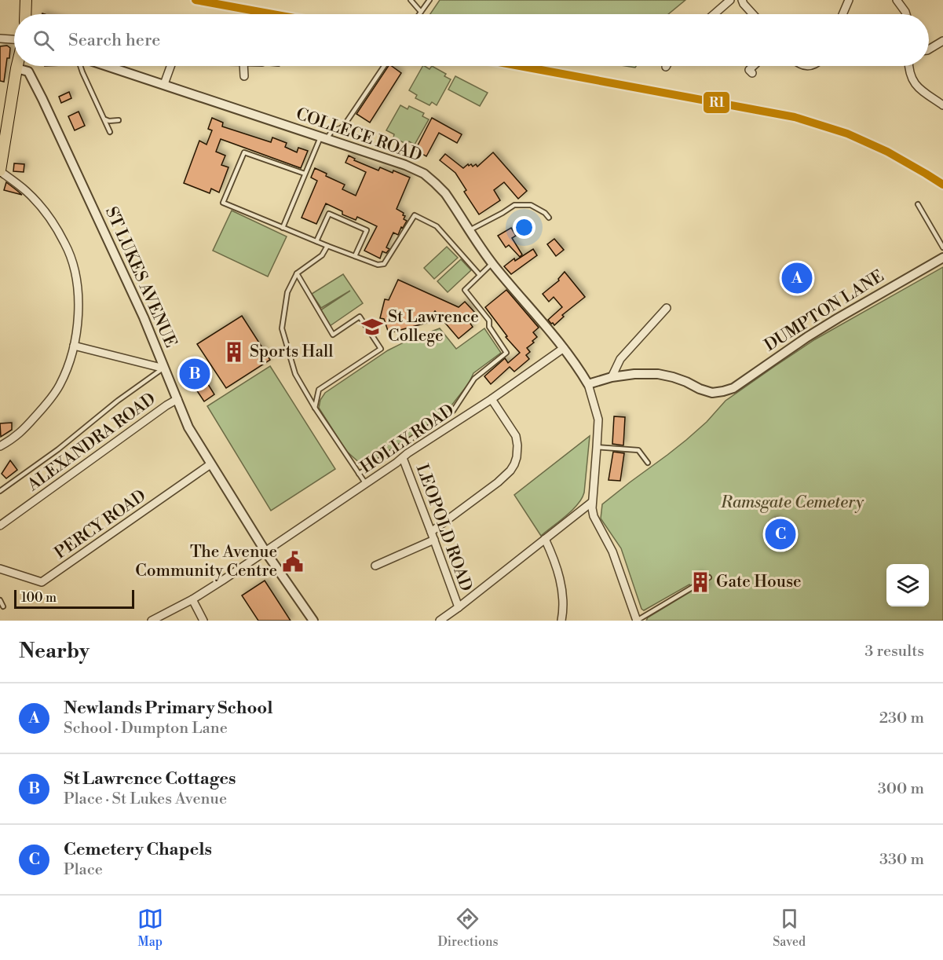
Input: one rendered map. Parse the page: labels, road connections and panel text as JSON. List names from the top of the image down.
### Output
{
  "streets": {
    "street": [
      "COLLEGE ROAD",
      "ST LUKES AVENUE",
      "DUMPTON LANE",
      "HOLLY ROAD",
      "ALEXANDRA ROAD",
      "PERCY ROAD",
      "LEOPOLD ROAD"
    ]
  },
  "crossings": [
    ["COLLEGE ROAD", "HOLLY ROAD"],
    ["ST LUKES AVENUE", "HOLLY ROAD"],
    ["ST LUKES AVENUE", "ALEXANDRA ROAD"],
    ["ST LUKES AVENUE", "PERCY ROAD"],
    ["HOLLY ROAD", "LEOPOLD ROAD"]
  ],
  "parks": ["Ramsgate Cemetery"],
  "places": {
    "school or university": ["St Lawrence College"],
    "building": ["Sports Hall", "Gate House"],
    "public building": ["The Avenue Community Centre"]
  },
  "lines": ["transit line R1"],
  "scale_bar": "100 m",
  "page": {
    "search": "Search here",
    "pins": ["A", "B", "C"],
    "scale": "100 m",
    "heading": ["Nearby", "3 results"],
    "list": [
      {
        "mark": "A",
        "name": "Newlands Primary School",
        "note": "School · Dumpton Lane",
        "value": "230 m"
      },
      {
        "mark": "B",
        "name": "St Lawrence Cottages",
        "note": "Place · St Lukes Avenue",
        "value": "300 m"
      },
      {
        "mark": "C",
        "name": "Cemetery Chapels",
        "note": "Place",
        "value": "330 m"
      }
    ],
    "nav": ["Map", "Directions", "Saved"]
  }
}
